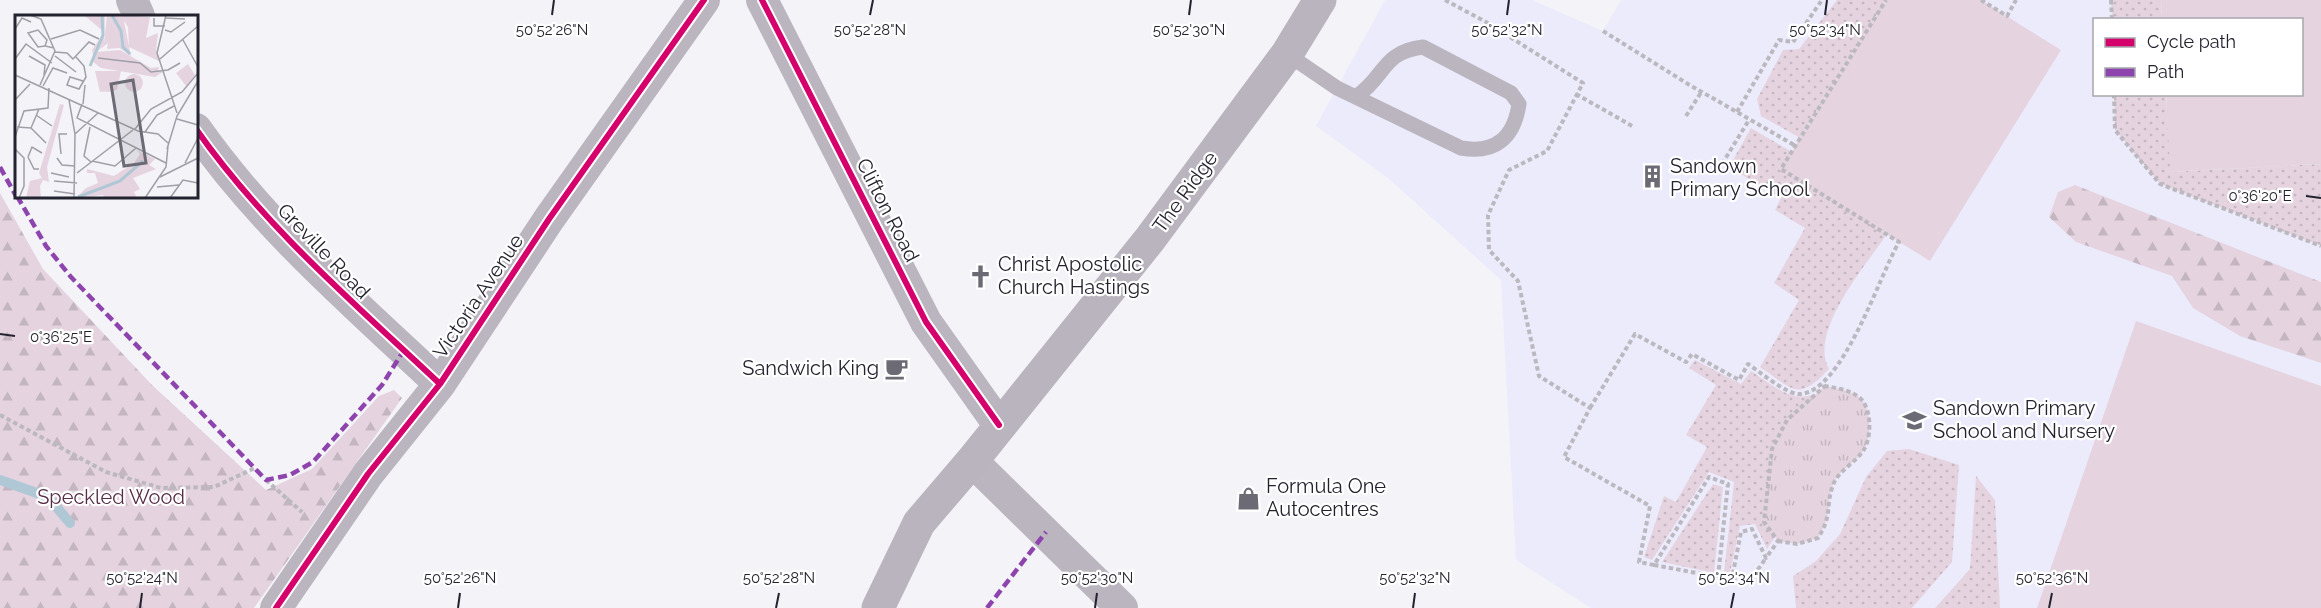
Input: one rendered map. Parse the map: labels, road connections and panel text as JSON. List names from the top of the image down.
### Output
{
  "streets": {
    "main road": ["The Ridge"],
    "street": ["Clifton Road", "Greville Road", "Victoria Avenue"]
  },
  "crossings": [
    ["The Ridge", "Clifton Road"],
    ["Greville Road", "Victoria Avenue"]
  ],
  "parks": ["Speckled Wood"],
  "places": {
    "building": ["Sandown Primary School"],
    "church": ["Christ Apostolic Church Hastings"],
    "cafe": ["Sandwich King"],
    "school or university": ["Sandown Primary School and Nursery"],
    "shop": ["Formula One Autocentres"]
  },
  "legend": ["Cycle path", "Path"],
  "coordinates": [
    "50°52'26\"N",
    "50°52'28\"N",
    "50°52'30\"N",
    "50°52'32\"N",
    "50°52'34\"N",
    "0°36'20\"E",
    "0°36'25\"E",
    "50°52'24\"N",
    "50°52'36\"N"
  ]
}
